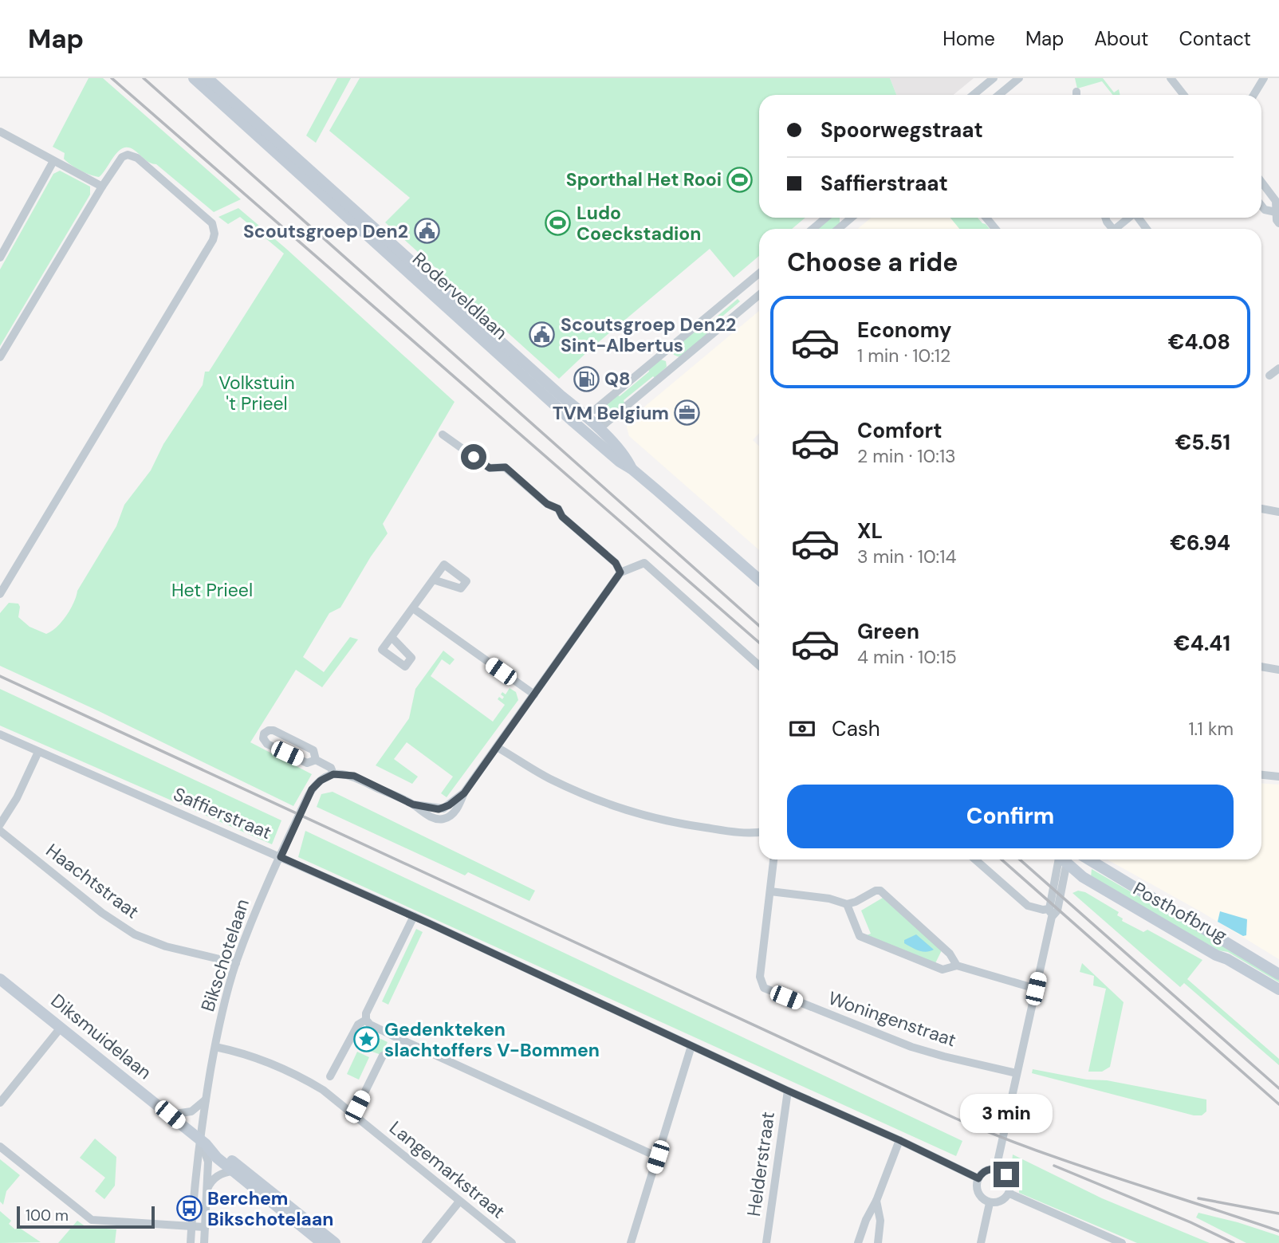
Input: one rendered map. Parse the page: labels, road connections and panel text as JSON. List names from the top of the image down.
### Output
{
  "streets": {
    "street": [
      "Roderveldlaan",
      "Saffierstraat",
      "Haachtstraat",
      "Posthofbrug",
      "Bikschotelaan",
      "Woningenstraat",
      "Diksmuidelaan",
      "Helderstraat",
      "Langemarkstraat"
    ]
  },
  "crossings": [
    ["Saffierstraat", "Bikschotelaan"],
    ["Saffierstraat", "Helderstraat"],
    ["Haachtstraat", "Bikschotelaan"],
    ["Bikschotelaan", "Diksmuidelaan"],
    ["Bikschotelaan", "Langemarkstraat"]
  ],
  "parks": ["Volkstuin 't Prieel", "Het Prieel"],
  "places": {
    "sports": ["Sporthal Het Rooi", "Ludo Coeckstadion"],
    "public building": ["Scoutsgroep Den2", "Scoutsgroep Den22 Sint-Albertus"],
    "fuel station": ["Q8"],
    "office": ["TVM Belgium"],
    "place": ["Gedenkteken slachtoffers V-Bommen"],
    "bus stop": ["Berchem Bikschotelaan"]
  },
  "scale_bar": "100 m",
  "page": {
    "header": "Map",
    "nav": [
      "Home",
      "Map",
      "About",
      "Contact"
    ],
    "banner": ["Spoorwegstraat", "Saffierstraat"],
    "heading": "Choose a ride",
    "list": [
      {
        "name": "Economy",
        "note": "1 min · 10:12",
        "value": "€4.08"
      },
      {
        "name": "Comfort",
        "note": "2 min · 10:13",
        "value": "€5.51"
      },
      {
        "name": "XL",
        "note": "3 min · 10:14",
        "value": "€6.94"
      },
      {
        "name": "Green",
        "note": "4 min · 10:15",
        "value": "€4.41"
      }
    ],
    "pay": ["Cash", "1.1 km"],
    "buttons": "Confirm",
    "bubble": "3 min",
    "scale": "100 m"
  }
}
